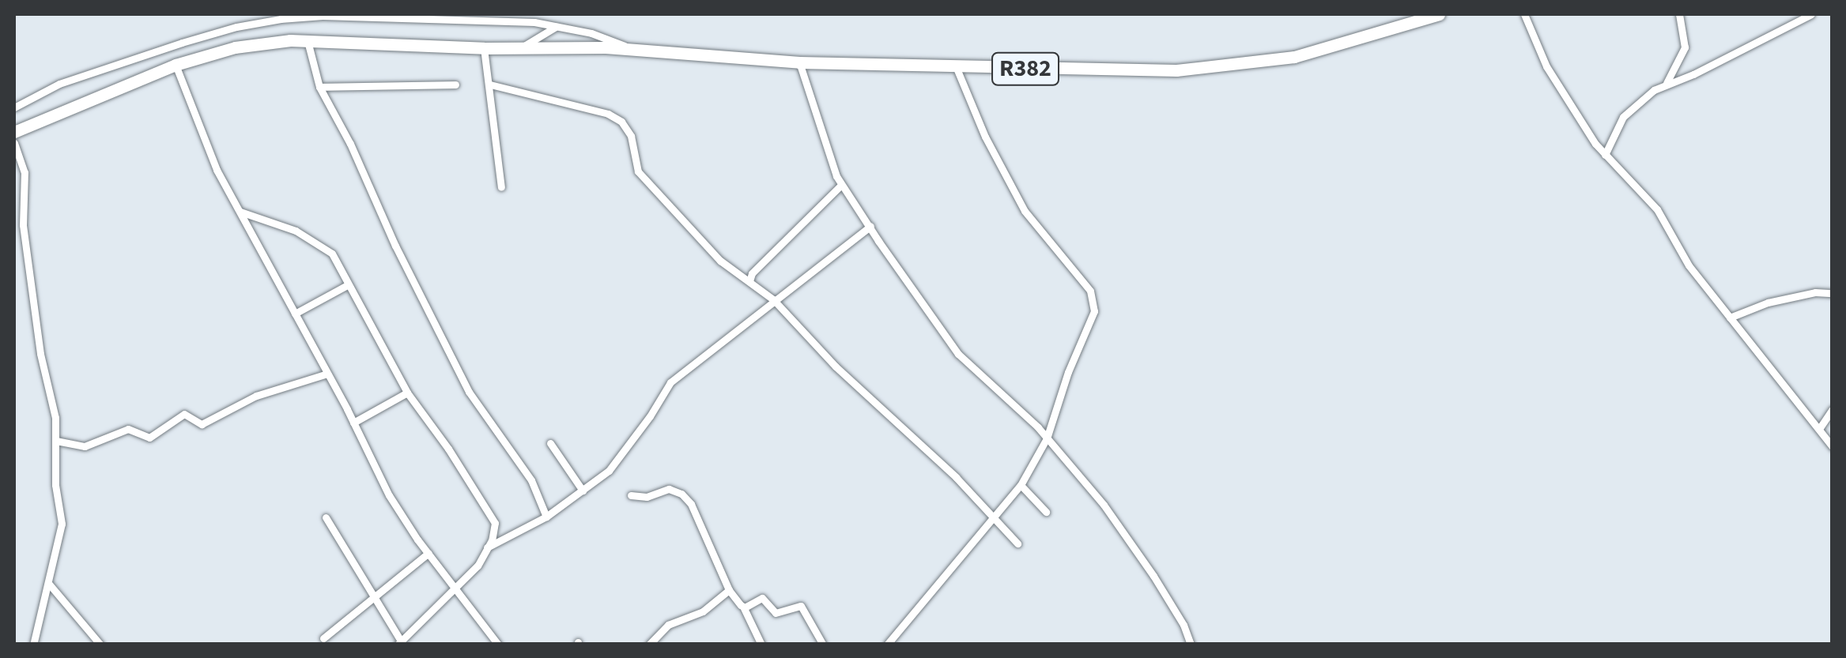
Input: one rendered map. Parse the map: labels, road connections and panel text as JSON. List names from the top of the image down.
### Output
{
  "streets": {
    "main road": ["R382"]
  }
}
